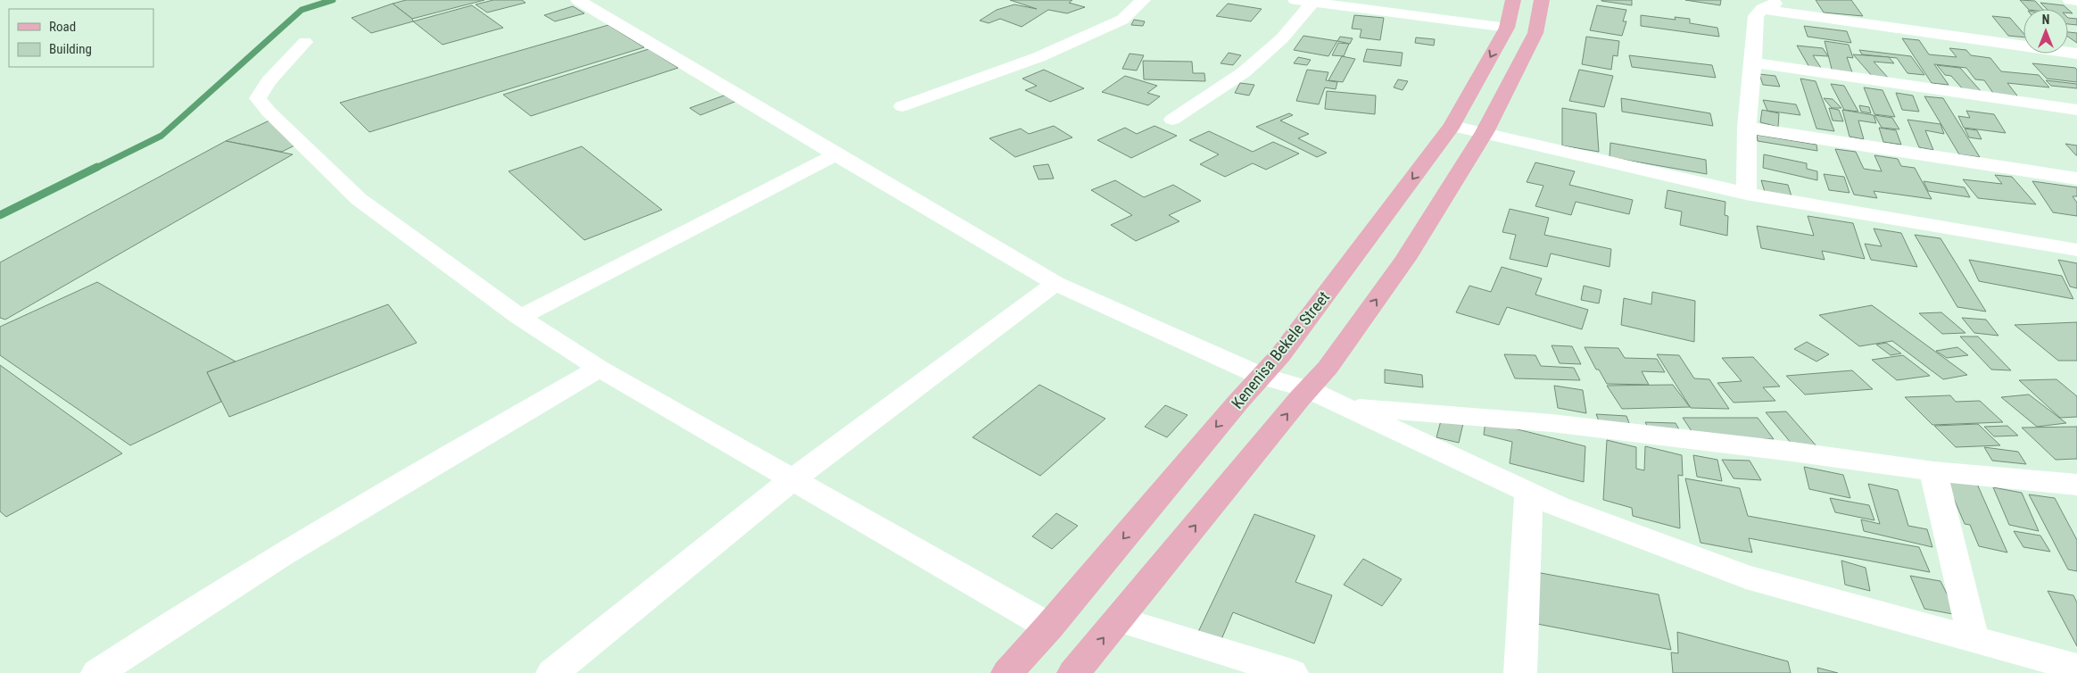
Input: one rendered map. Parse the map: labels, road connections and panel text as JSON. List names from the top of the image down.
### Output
{
  "streets": {
    "main road": ["Kenenisa Bekele Street"]
  },
  "legend": ["Road", "Building"],
  "north": "top"
}
